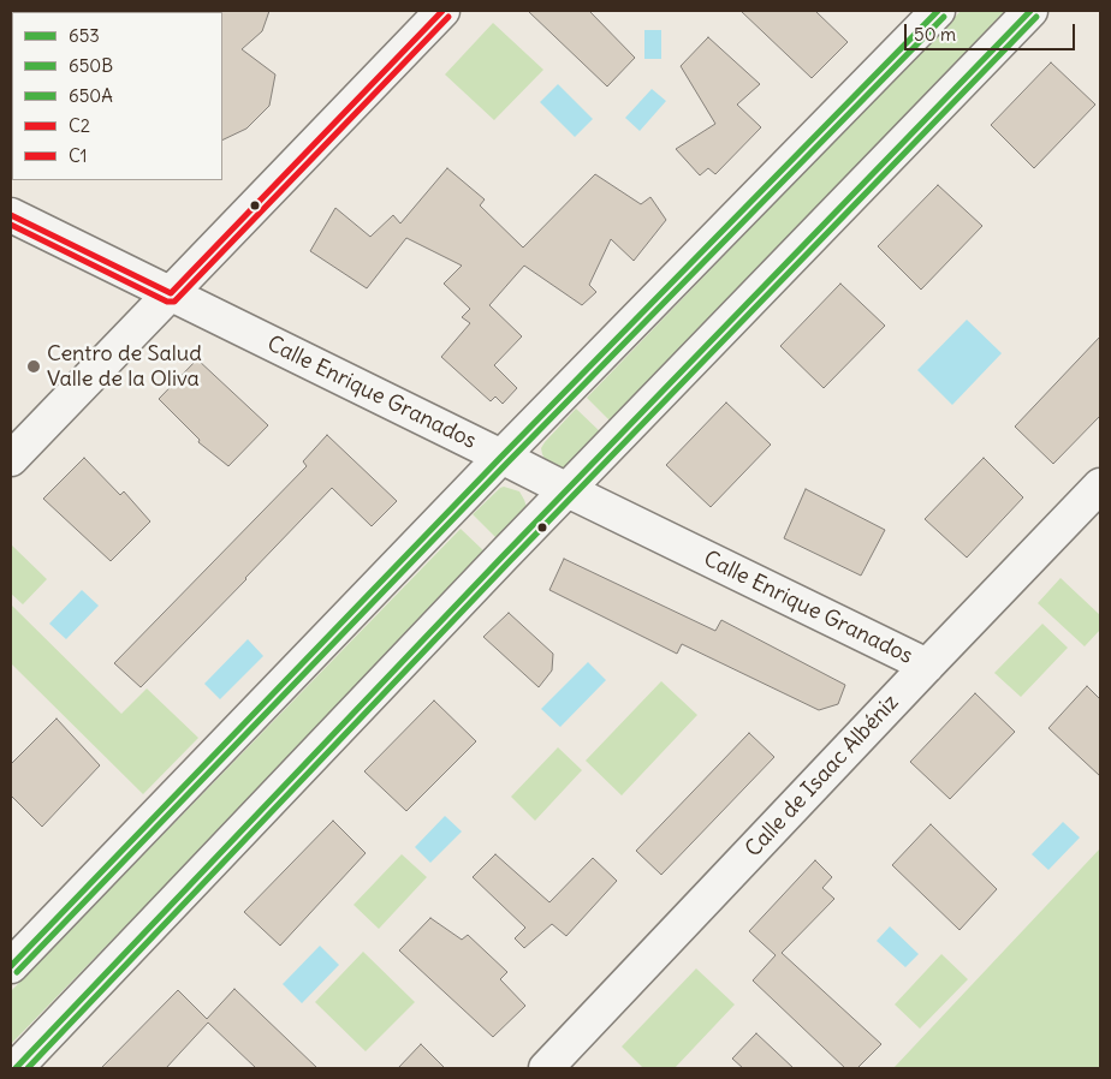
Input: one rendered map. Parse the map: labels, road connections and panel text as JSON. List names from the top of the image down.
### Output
{
  "streets": {
    "street": ["Calle Enrique Granados", "Calle de Isaac Albéniz"]
  },
  "crossings": [
    ["Calle Enrique Granados", "Calle de Isaac Albéniz"]
  ],
  "places": ["Centro de Salud Valle de la Oliva"],
  "lines": [
    "transit line 653",
    "transit line C2",
    "transit line 650B",
    "transit line 650A",
    "transit line C1"
  ],
  "legend": [
    "653",
    "650B",
    "650A",
    "C2",
    "C1"
  ],
  "scale_bar": "50 m"
}
